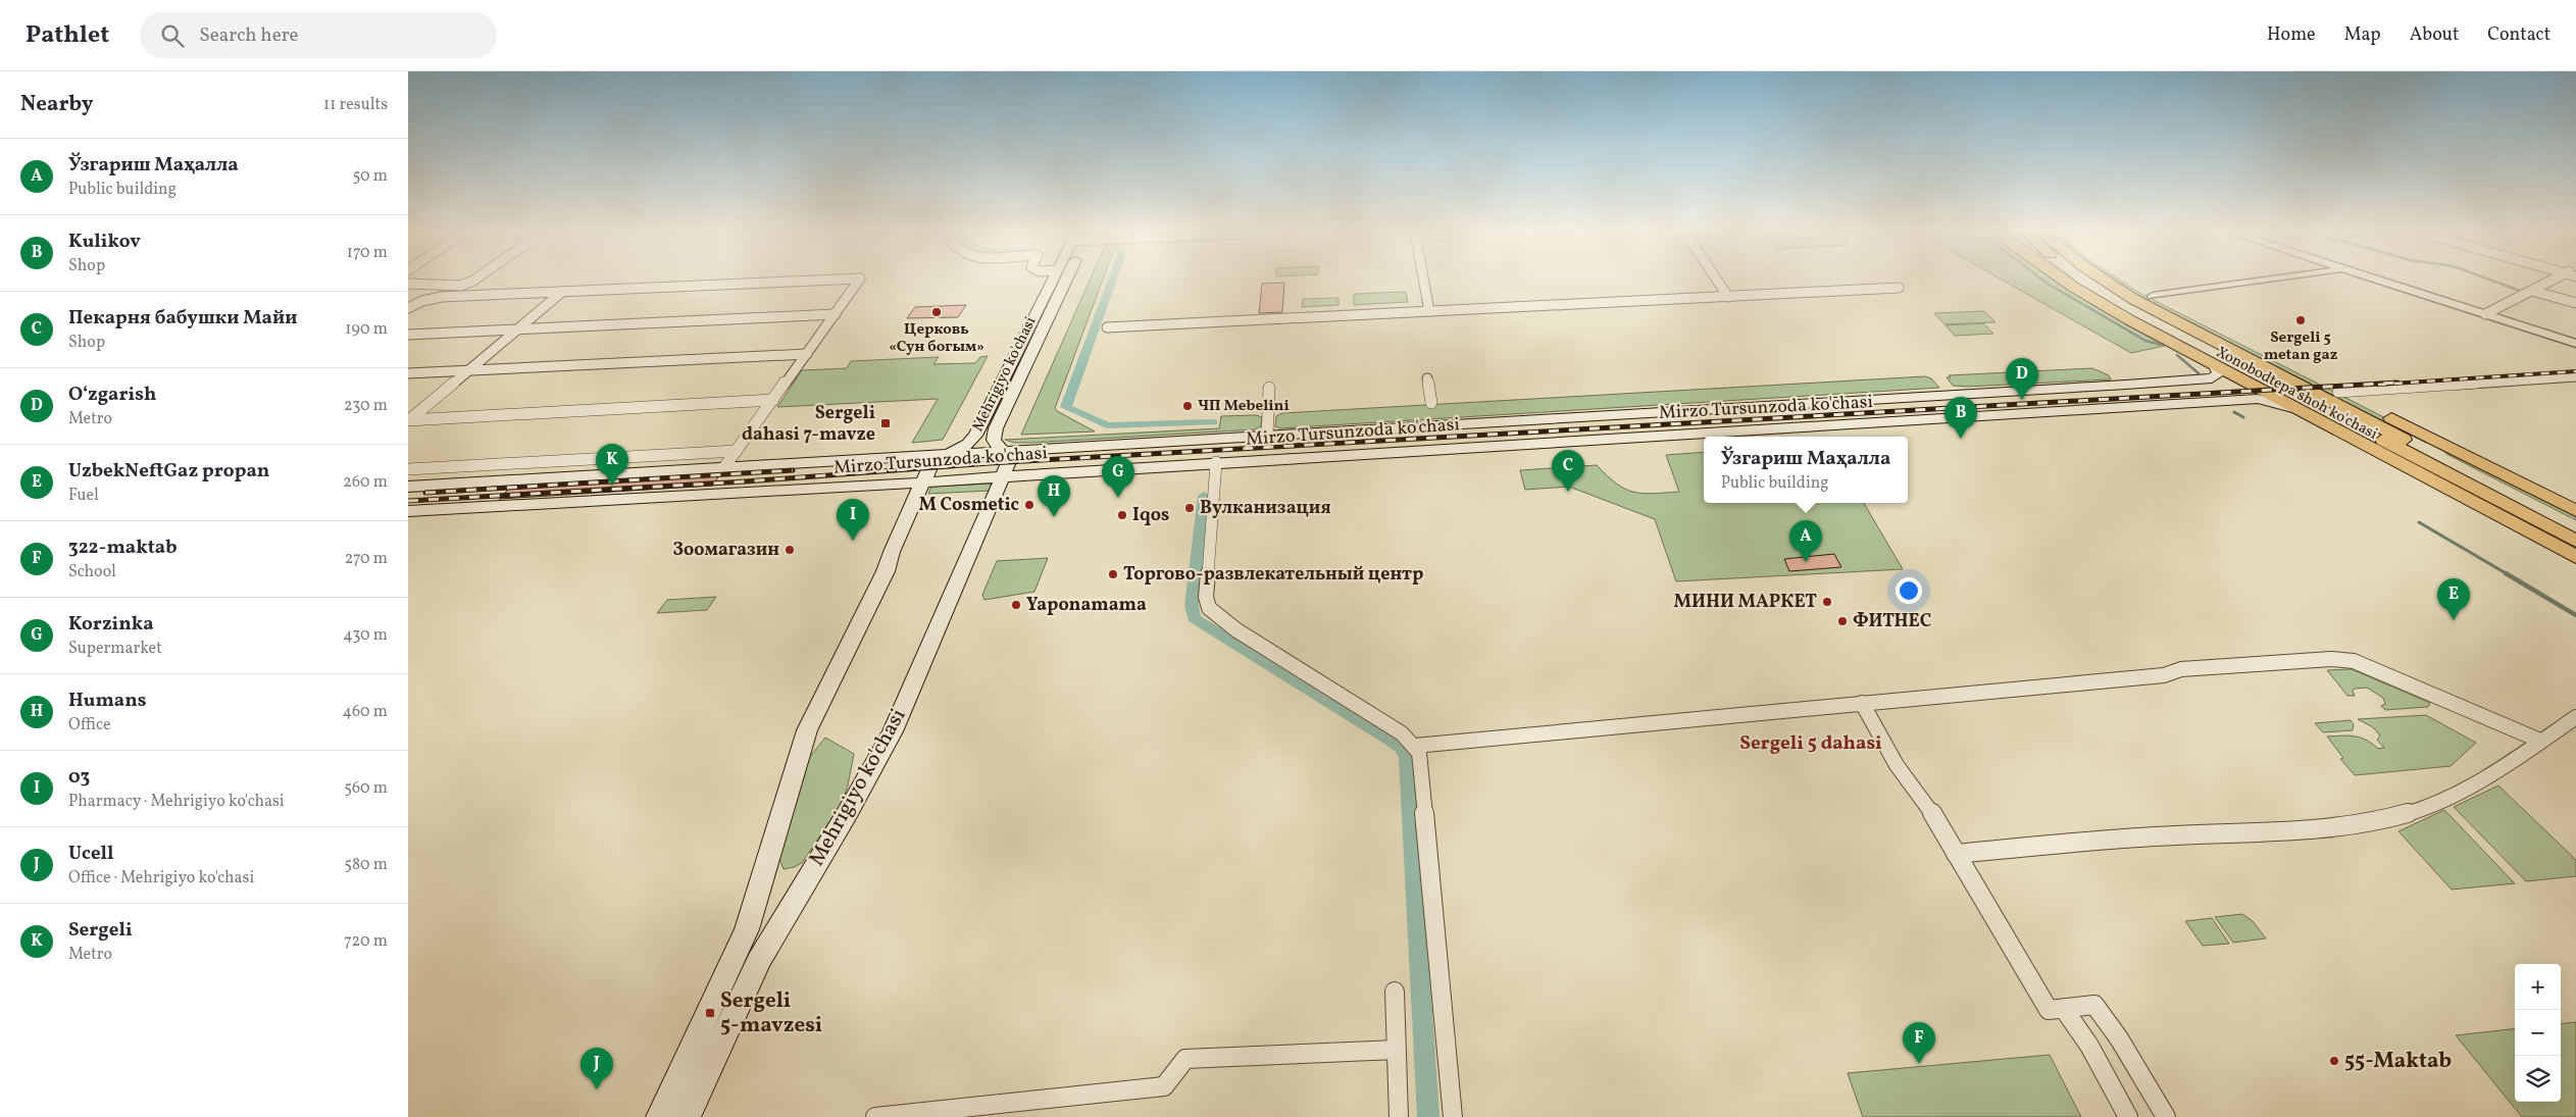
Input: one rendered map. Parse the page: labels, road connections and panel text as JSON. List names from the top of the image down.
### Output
{
  "streets": {
    "highway": ["Xonobodtepa shoh ko'chasi"],
    "main road": ["Mehrigiyo ko'chasi", "Mirzo Tursunzoda ko'chasi"]
  },
  "crossings": [
    ["Mehrigiyo ko'chasi", "Mirzo Tursunzoda ko'chasi"]
  ],
  "districts": ["Sergeli 5 dahasi"],
  "places": {
    "other": [
      "Церковь «Сун богым»",
      "Sergeli 5 metan gaz",
      "ЧП Mebelini",
      "M Cosmetic",
      "Вулканизация",
      "Iqos",
      "Зоомагазин",
      "Торгово-развлекательный центр",
      "МИНИ МАРКЕТ",
      "Yaponamama",
      "ФИТНЕС",
      "55-Maktab"
    ],
    "transit": ["Sergeli dahasi 7-mavze", "Sergeli 5-mavzesi"]
  },
  "page": {
    "header": "Pathlet",
    "search": "Search here",
    "nav": [
      "Home",
      "Map",
      "About",
      "Contact"
    ],
    "heading": ["Nearby", "11 results"],
    "list": [
      {
        "mark": "A",
        "name": "Ўзгариш Маҳалла",
        "note": "Public building",
        "value": "50 m"
      },
      {
        "mark": "B",
        "name": "Kulikov",
        "note": "Shop",
        "value": "170 m"
      },
      {
        "mark": "C",
        "name": "Пекарня бабушки Майи",
        "note": "Shop",
        "value": "190 m"
      },
      {
        "mark": "D",
        "name": "O‘zgarish",
        "note": "Metro",
        "value": "230 m"
      },
      {
        "mark": "E",
        "name": "UzbekNeftGaz propan",
        "note": "Fuel",
        "value": "260 m"
      },
      {
        "mark": "F",
        "name": "322-maktab",
        "note": "School",
        "value": "270 m"
      },
      {
        "mark": "G",
        "name": "Korzinka",
        "note": "Supermarket",
        "value": "430 m"
      },
      {
        "mark": "H",
        "name": "Humans",
        "note": "Office",
        "value": "460 m"
      },
      {
        "mark": "I",
        "name": "03",
        "note": "Pharmacy · Mehrigiyo ko'chasi",
        "value": "560 m"
      },
      {
        "mark": "J",
        "name": "Ucell",
        "note": "Office · Mehrigiyo ko'chasi",
        "value": "580 m"
      },
      {
        "mark": "K",
        "name": "Sergeli",
        "note": "Metro",
        "value": "720 m"
      }
    ],
    "pins": [
      "D",
      "B",
      "K",
      "C",
      "G",
      "H",
      "I",
      "A",
      "E",
      "F",
      "J"
    ],
    "popup": ["Ўзгариш Маҳалла", "Public building"],
    "map_buttons": ["+", "−"]
  }
}
